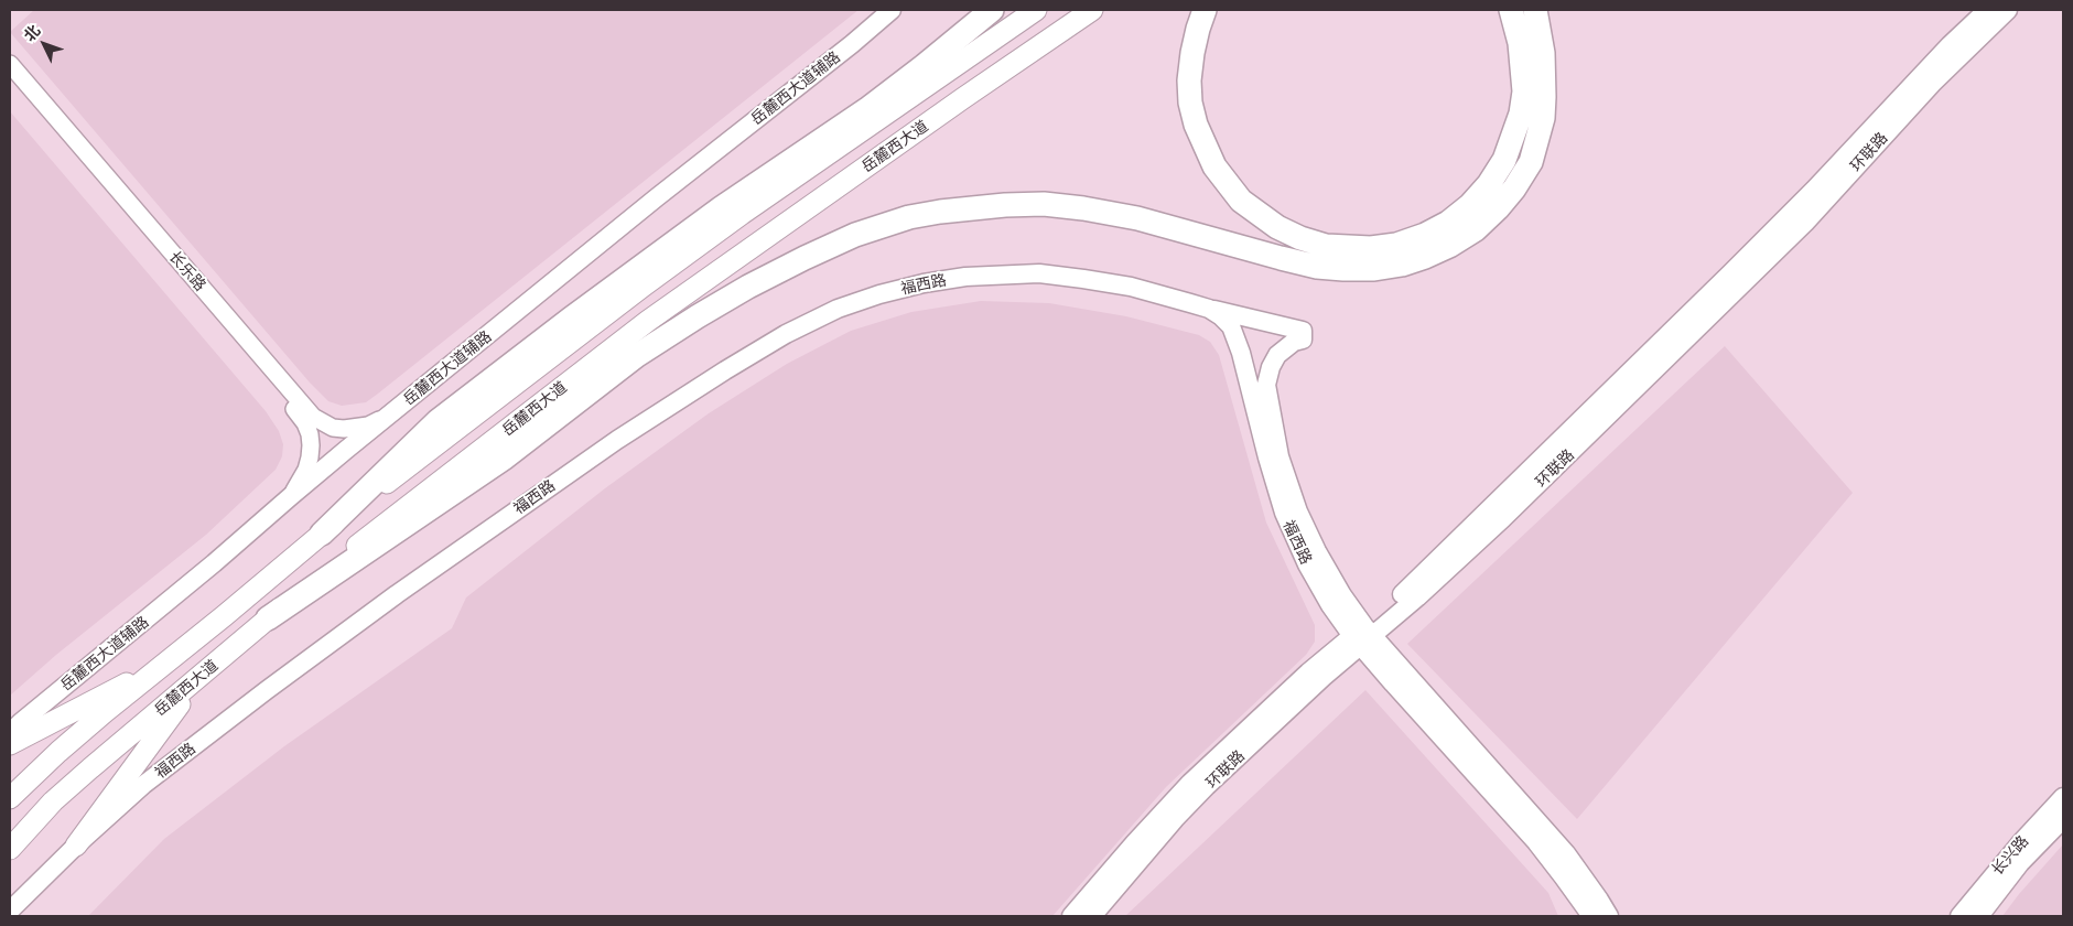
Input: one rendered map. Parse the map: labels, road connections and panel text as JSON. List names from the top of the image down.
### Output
{
  "streets": {
    "highway": ["岳麓西大道"],
    "main road": [
      "岳麓西大道辅路",
      "环联路",
      "福西路",
      "长兴路"
    ],
    "street": ["长乐路"]
  },
  "crossings": [
    ["岳麓西大道辅路", "长乐路"],
    ["环联路", "福西路"]
  ],
  "north": "top left"
}
